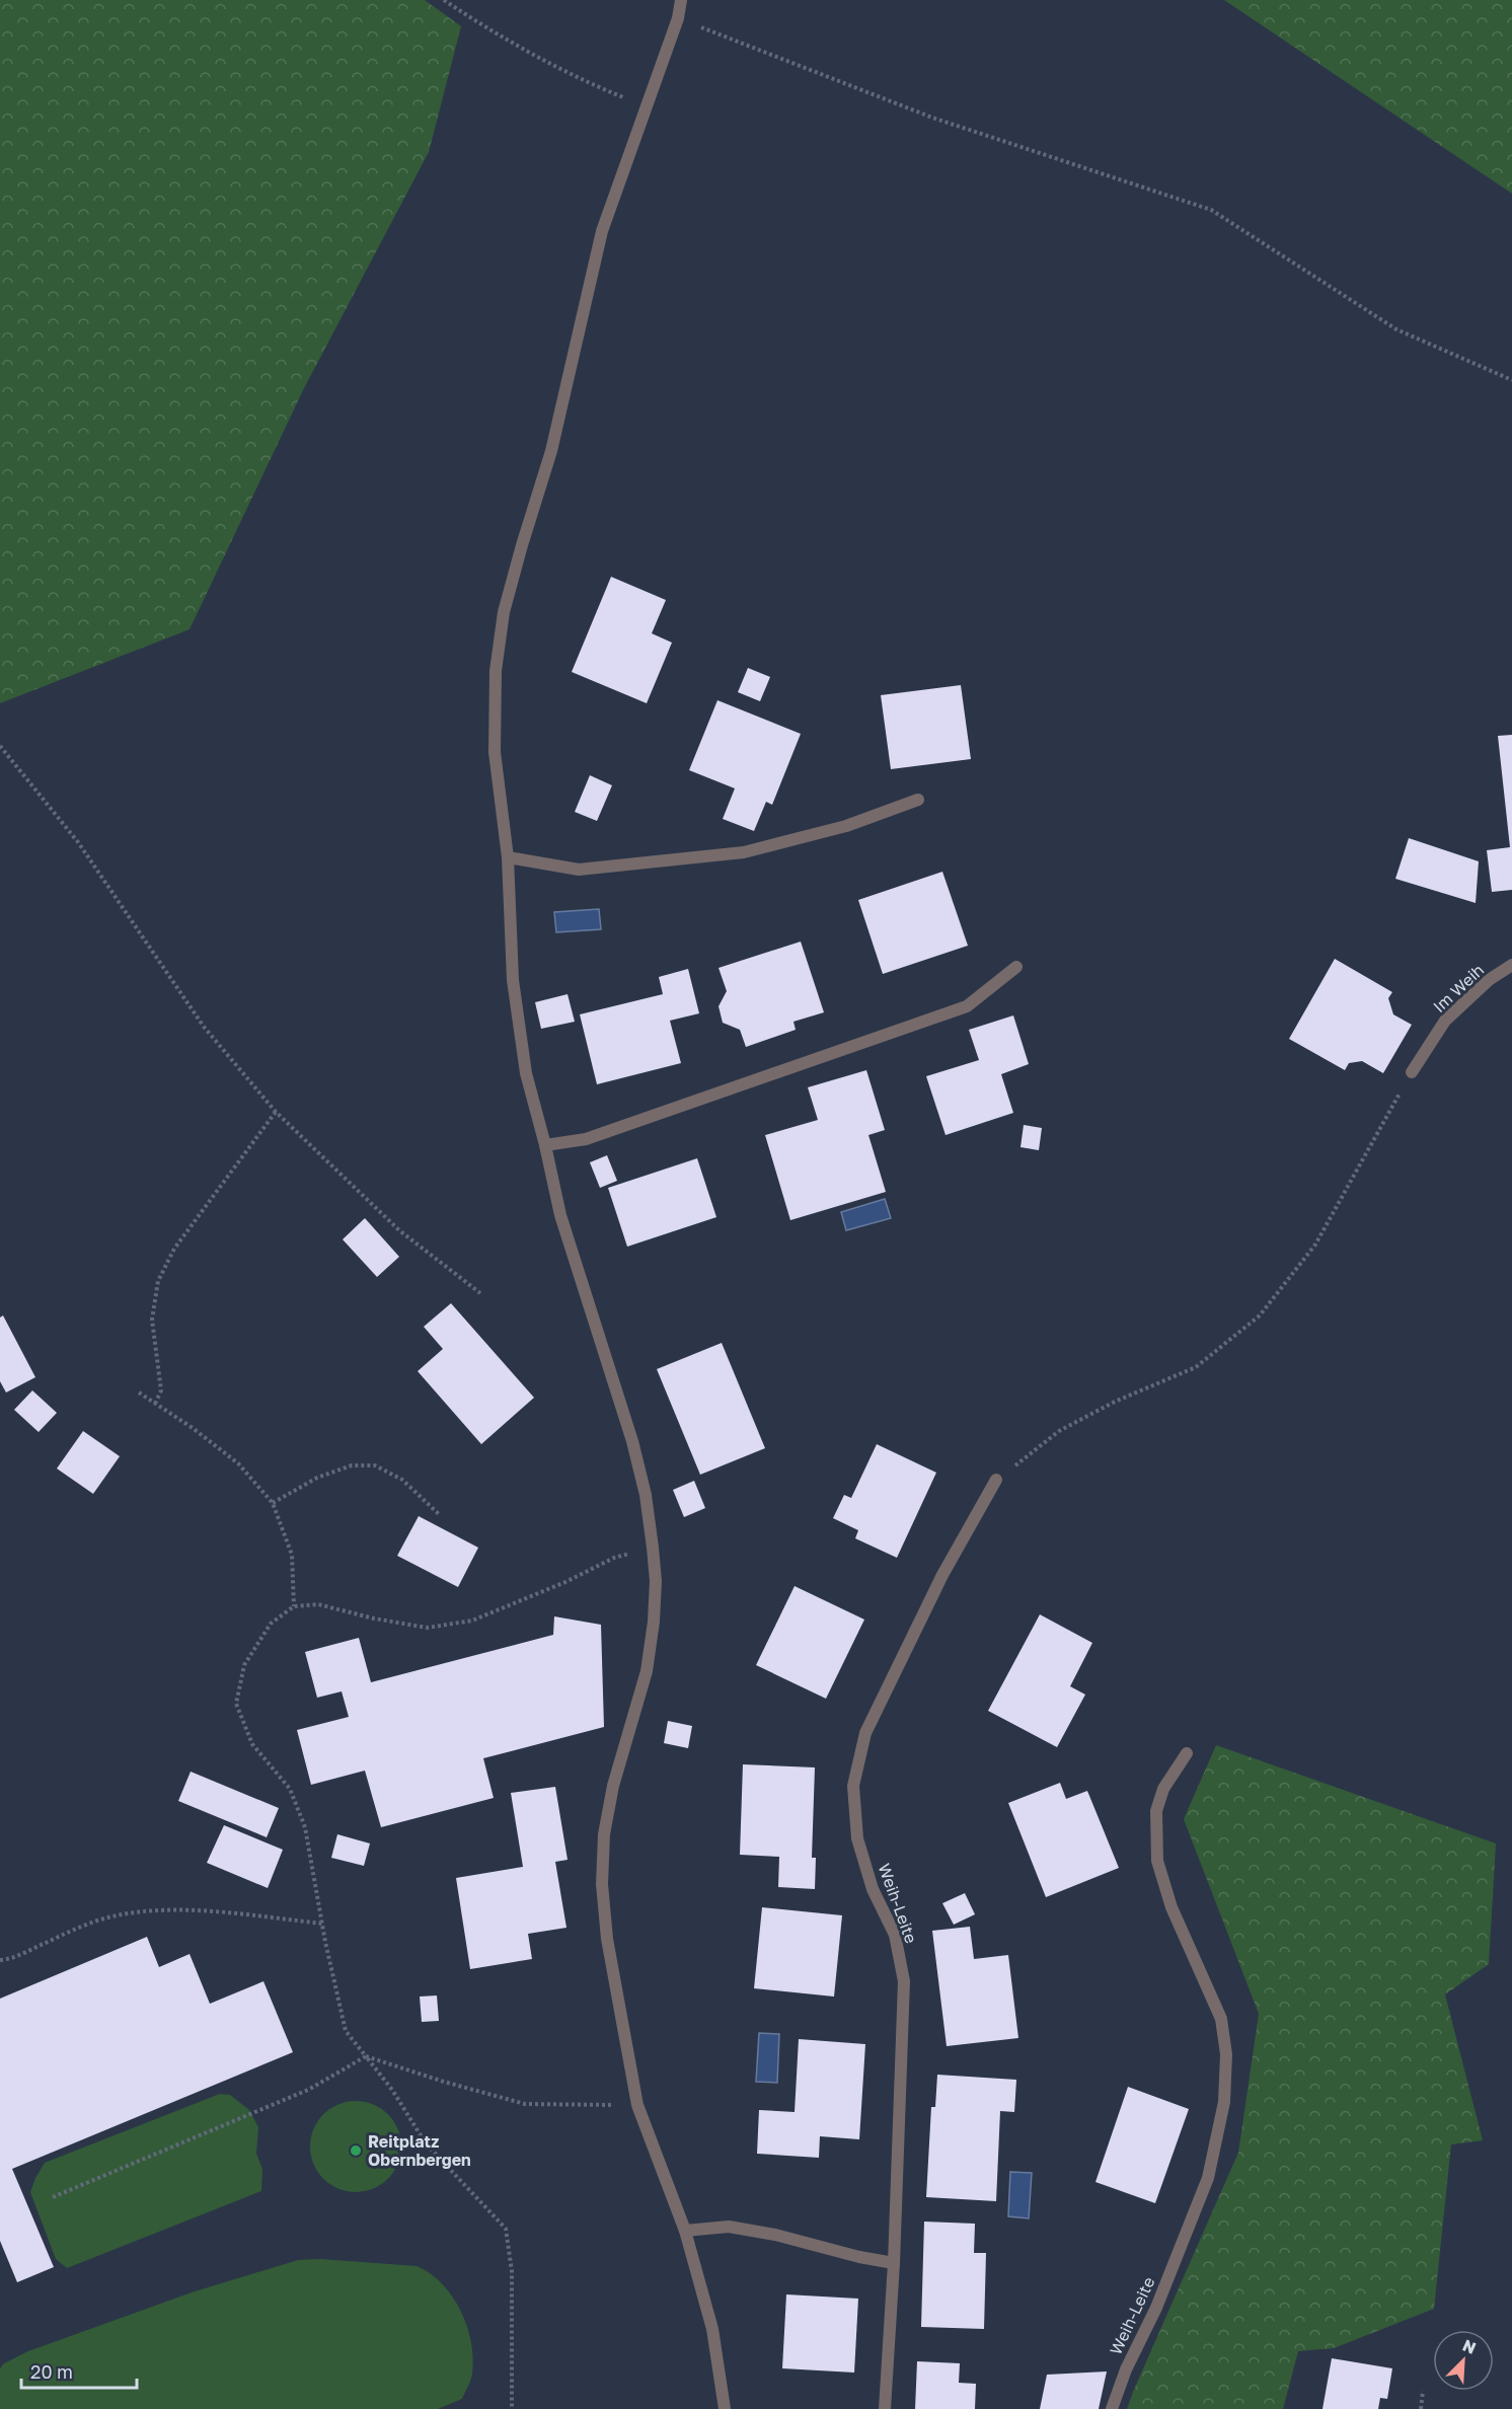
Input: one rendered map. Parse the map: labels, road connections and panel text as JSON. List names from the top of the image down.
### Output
{
  "streets": {
    "street": ["Im Weih", "Weih-Leite"]
  },
  "places": ["Reitplatz Obernbergen"],
  "scale_bar": "20 m",
  "north": "top right"
}
